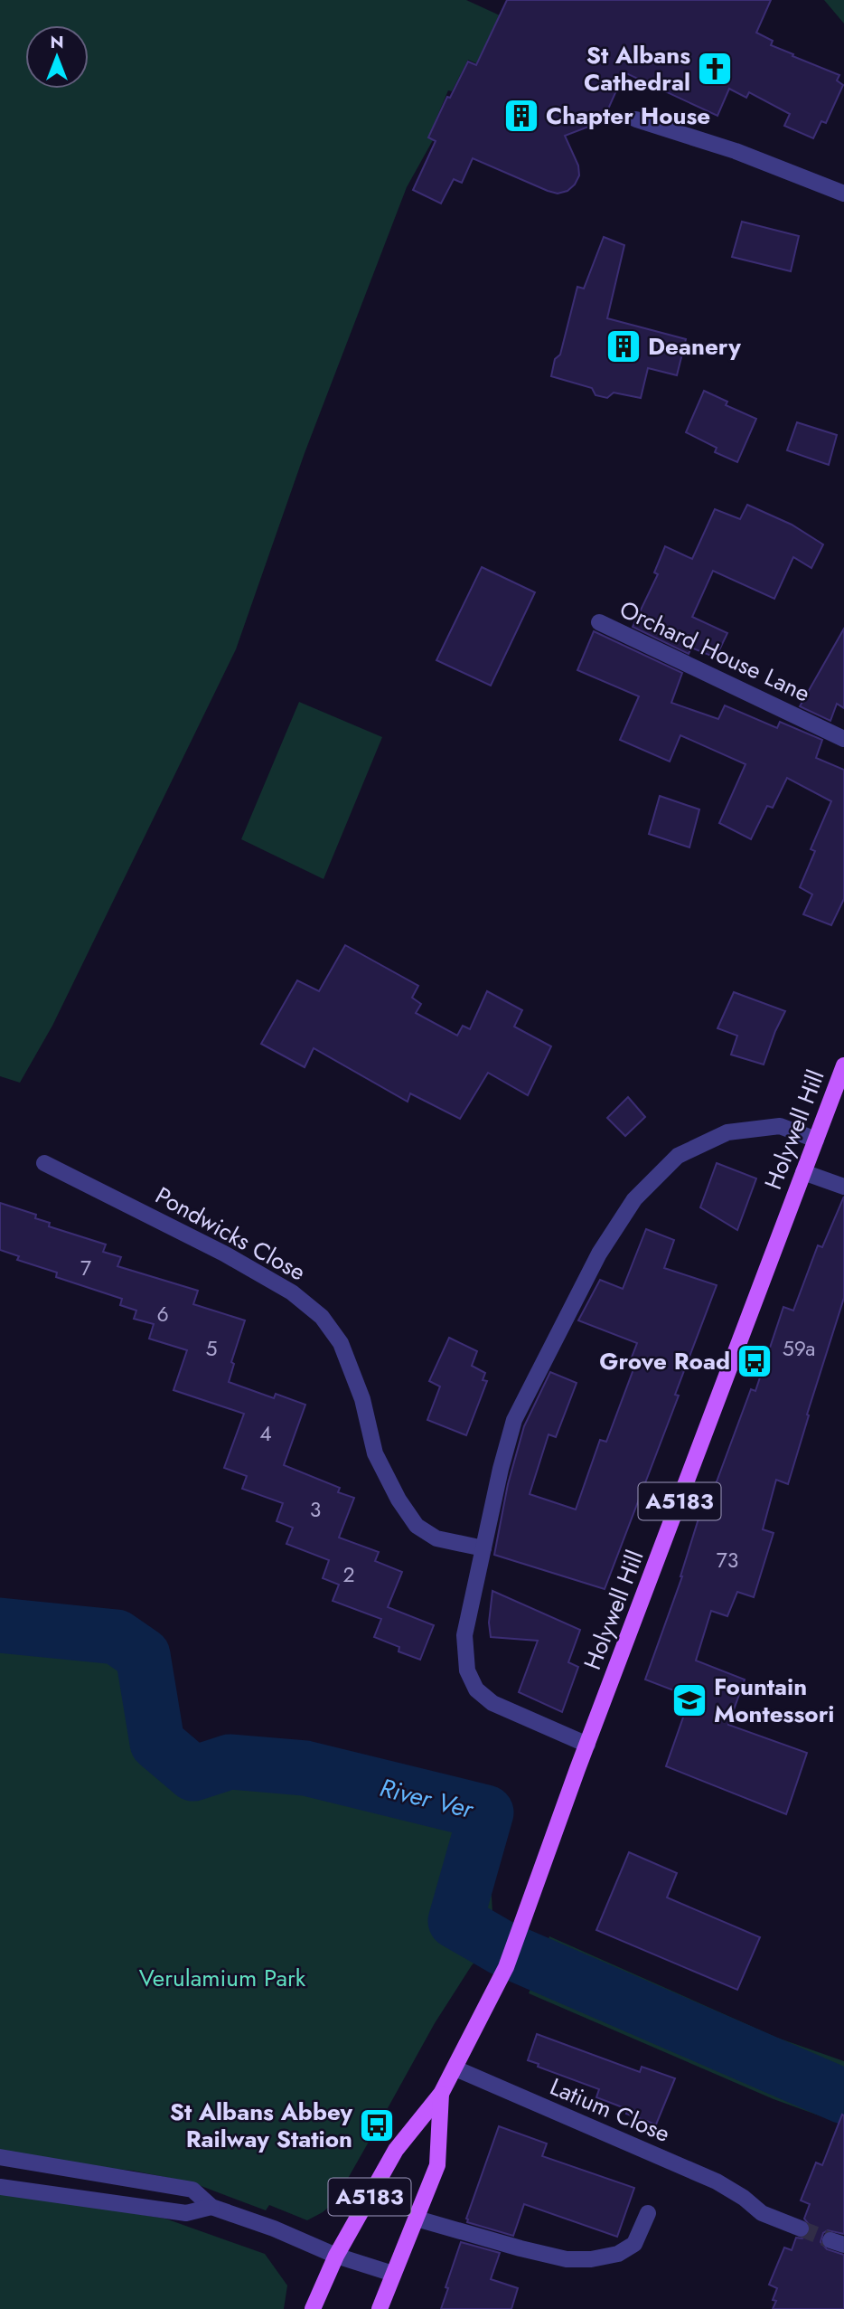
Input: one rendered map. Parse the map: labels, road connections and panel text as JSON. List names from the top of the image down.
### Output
{
  "streets": {
    "main road": ["Holywell Hill", "A5183"],
    "street": ["Orchard House Lane", "Pondwicks Close", "Latium Close"]
  },
  "crossings": [
    ["Holywell Hill", "Latium Close"]
  ],
  "water": ["River Ver"],
  "parks": ["Verulamium Park"],
  "places": {
    "church": ["St Albans Cathedral"],
    "building": ["Chapter House", "Deanery"],
    "bus stop": ["Grove Road", "St Albans Abbey Railway Station"],
    "school or university": ["Fountain Montessori"]
  },
  "house_numbers": [
    "7",
    "6",
    "5",
    "59a",
    "4",
    "3",
    "73",
    "2"
  ],
  "north": "top"
}
